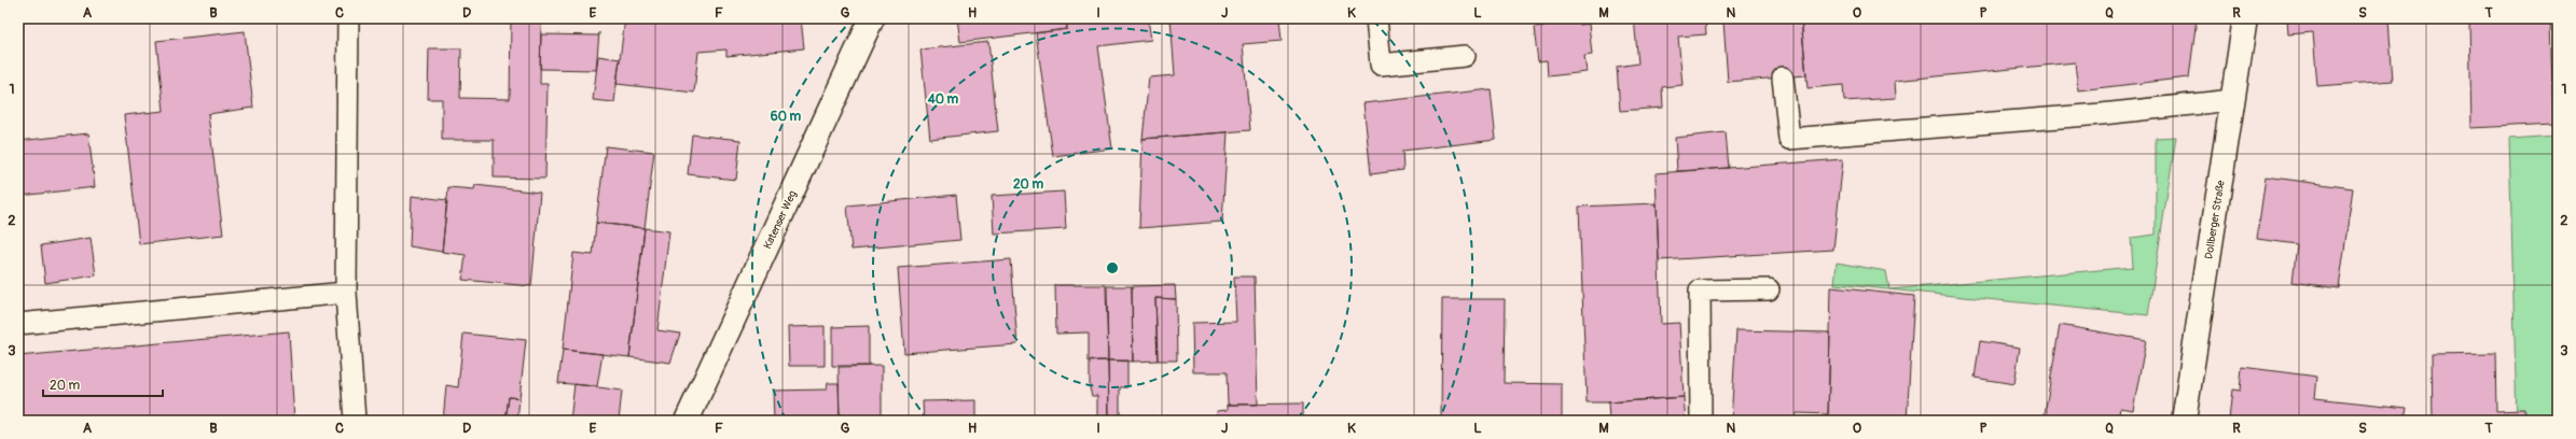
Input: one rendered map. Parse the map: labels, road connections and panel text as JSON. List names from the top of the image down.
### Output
{
  "streets": {
    "street": ["Katenser Weg", "Dollberger Straße"]
  },
  "scale_bar": "20 m",
  "grid": {
    "columns": [
      "A",
      "B",
      "C",
      "D",
      "E",
      "F",
      "G",
      "H",
      "I",
      "J",
      "K",
      "L",
      "M",
      "N",
      "O",
      "P",
      "Q",
      "R",
      "S",
      "T"
    ],
    "rows": ["1", "2", "3"]
  },
  "rings": ["40 m", "60 m", "20 m"]
}
